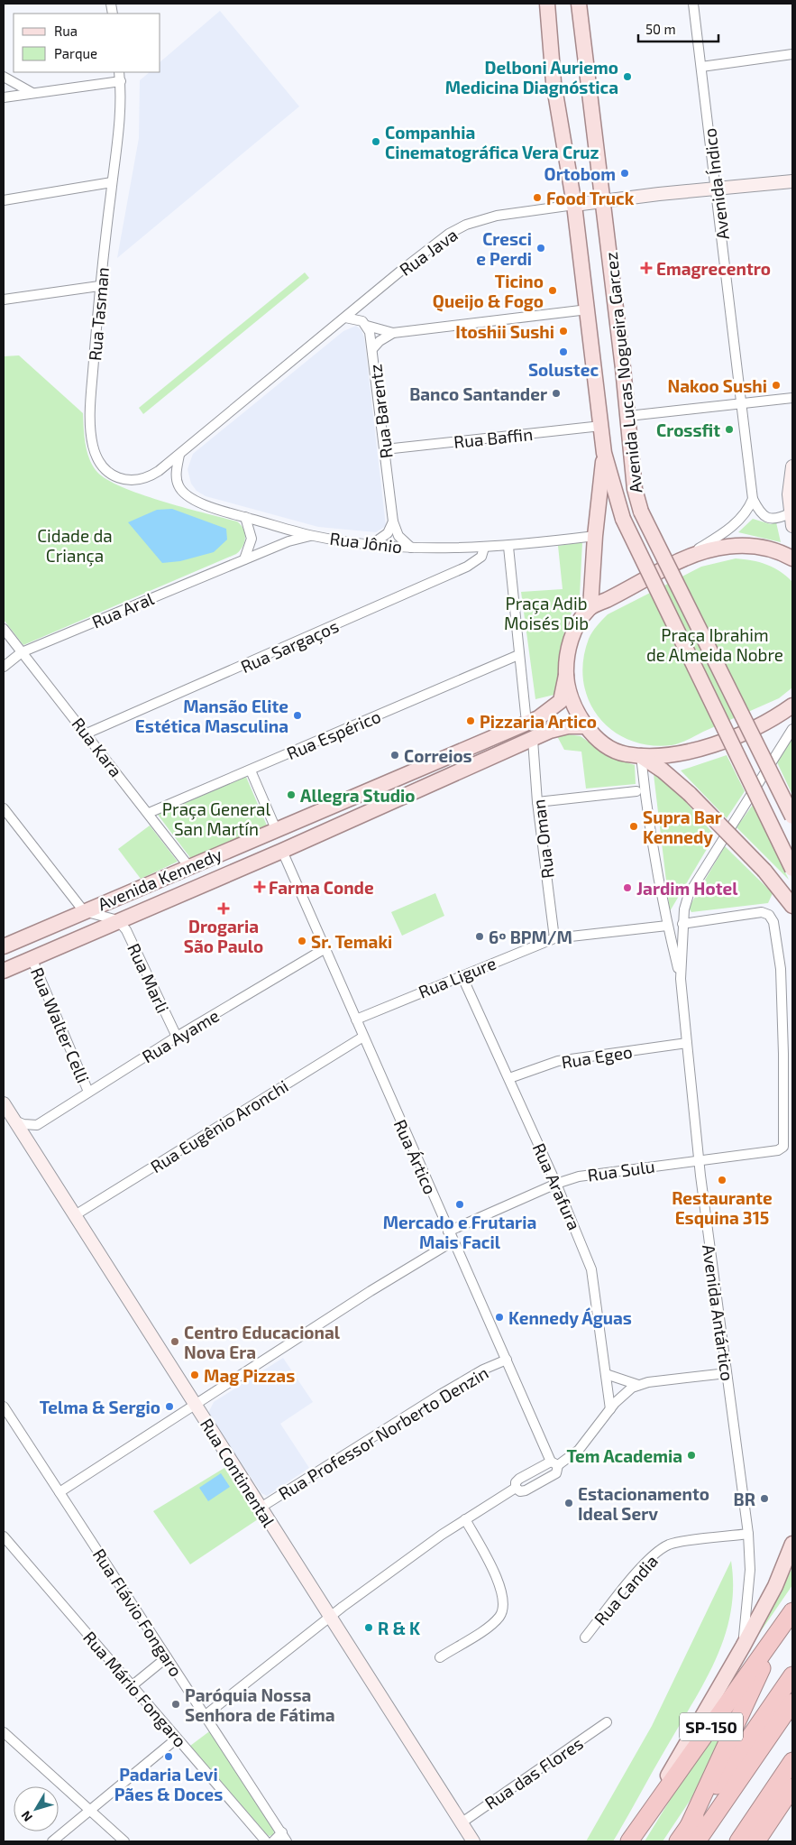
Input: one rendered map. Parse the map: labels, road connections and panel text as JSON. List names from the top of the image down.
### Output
{
  "streets": {
    "highway": ["SP-150"],
    "main road": ["Avenida Lucas Nogueira Garcez", "Avenida Kennedy"],
    "street": [
      "Avenida Índico",
      "Rua Java",
      "Rua Tasman",
      "Rua Barentz",
      "Rua Baffin",
      "Rua Jônio",
      "Rua Aral",
      "Rua Sargaços",
      "Rua Espérico",
      "Rua Kara",
      "Rua Oman",
      "Rua Ligure",
      "Rua Marli",
      "Rua Walter Celli",
      "Rua Ayame",
      "Rua Egeo",
      "Rua Eugênio Aronchi",
      "Rua Ártico",
      "Rua Sulu",
      "Rua Arafura",
      "Avenida Antártico",
      "Rua Professor Norberto Denzin",
      "Rua Continental",
      "Rua Candia",
      "Rua Flávio Fongaro",
      "Rua Mário Fongaro",
      "Rua das Flores"
    ]
  },
  "crossings": [
    ["Avenida Índico", "Rua Java"],
    ["Rua Java", "Rua Tasman"],
    ["Rua Java", "Avenida Lucas Nogueira Garcez"],
    ["Rua Java", "Rua Jônio"],
    ["Rua Tasman", "Rua Jônio"],
    ["Avenida Lucas Nogueira Garcez", "Rua Baffin"],
    ["Avenida Lucas Nogueira Garcez", "Rua Jônio"],
    ["Rua Barentz", "Rua Baffin"],
    ["Rua Barentz", "Rua Jônio"],
    ["Rua Jônio", "Rua Aral"],
    ["Rua Jônio", "Rua Sargaços"],
    ["Rua Aral", "Rua Kara"],
    ["Rua Sargaços", "Rua Kara"],
    ["Rua Espérico", "Rua Kara"],
    ["Rua Kara", "Avenida Kennedy"],
    ["Rua Oman", "Avenida Kennedy"],
    ["Rua Oman", "Rua Ligure"],
    ["Avenida Kennedy", "Rua Marli"],
    ["Avenida Kennedy", "Rua Walter Celli"],
    ["Avenida Kennedy", "Rua Ártico"],
    ["Rua Ligure", "Rua Ártico"],
    ["Rua Ligure", "Rua Arafura"],
    ["Rua Ligure", "Avenida Antártico"],
    ["Rua Marli", "Rua Ayame"],
    ["Rua Walter Celli", "Rua Ayame"],
    ["Rua Ayame", "Rua Ártico"],
    ["Rua Egeo", "Rua Arafura"],
    ["Rua Egeo", "Avenida Antártico"],
    ["Rua Eugênio Aronchi", "Rua Ártico"],
    ["Rua Eugênio Aronchi", "Rua Continental"],
    ["Rua Ártico", "Rua Sulu"],
    ["Rua Ártico", "Rua Professor Norberto Denzin"],
    ["Rua Sulu", "Rua Arafura"],
    ["Rua Sulu", "Avenida Antártico"],
    ["Avenida Antártico", "Rua Candia"],
    ["Rua Professor Norberto Denzin", "Rua Continental"],
    ["Rua Continental", "Rua das Flores"]
  ],
  "parks": [
    "Cidade da Criança",
    "Praça Adib Moisés Dib",
    "Praça Ibrahim de Almeida Nobre",
    "Praça General San Martín"
  ],
  "places": {
    "other": [
      "Delboni Auriemo Medicina Diagnóstica",
      "Companhia Cinematográfica Vera Cruz",
      "Ortobom",
      "Food Truck",
      "Cresci e Perdi",
      "Ticino Queijo & Fogo",
      "Itoshii Sushi",
      "Solustec",
      "Nakoo Sushi",
      "Banco Santander",
      "Crossfit",
      "Mansão Elite Estética Masculina",
      "Pizzaria Artico",
      "Correios",
      "Allegra Studio",
      "Supra Bar Kennedy",
      "Jardim Hotel",
      "6º BPM/M",
      "Sr. Temaki",
      "Restaurante Esquina 315",
      "Mercado e Frutaria Mais Facil",
      "Kennedy Águas",
      "Centro Educacional Nova Era",
      "Mag Pizzas",
      "Telma & Sergio",
      "Tem Academia",
      "BR",
      "Estacionamento Ideal Serv",
      "R & K",
      "Paróquia Nossa Senhora de Fátima",
      "Padaria Levi Pães & Doces"
    ],
    "health": ["Emagrecentro", "Farma Conde", "Drogaria São Paulo"]
  },
  "legend": ["Rua", "Parque"],
  "scale_bar": "50 m",
  "north": "bottom left"
}
